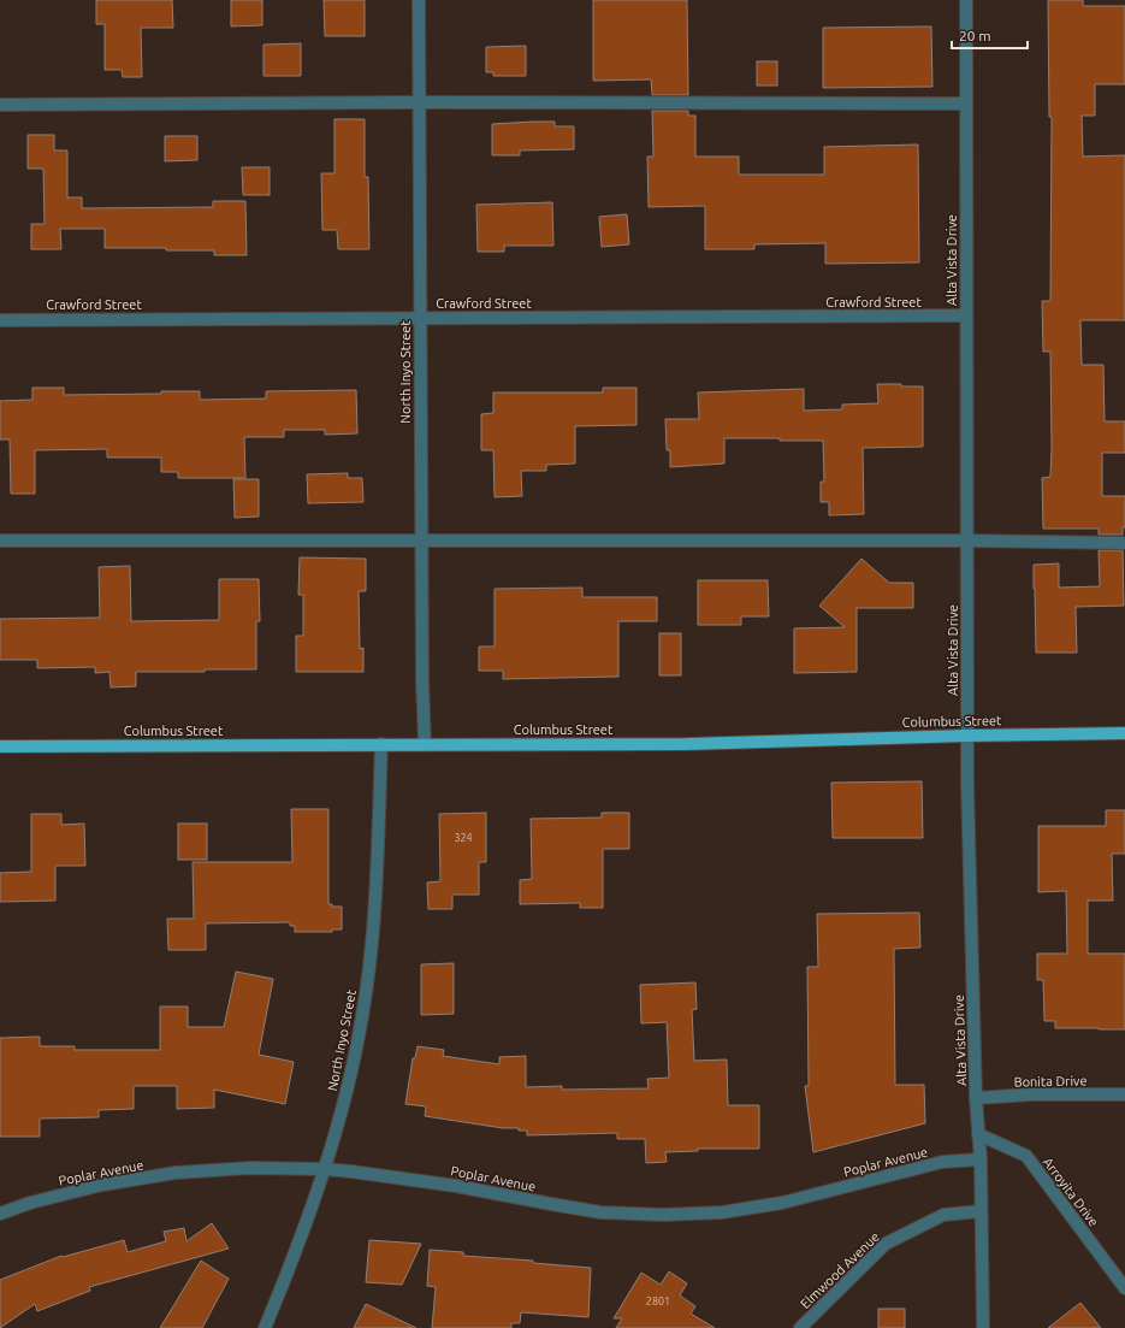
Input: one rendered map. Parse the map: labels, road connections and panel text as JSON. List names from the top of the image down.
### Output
{
  "streets": {
    "main road": ["Columbus Street"],
    "street": [
      "Alta Vista Drive",
      "Crawford Street",
      "North Inyo Street",
      "Bonita Drive",
      "Poplar Avenue",
      "Arroyita Drive",
      "Elmwood Avenue"
    ]
  },
  "crossings": [
    ["Alta Vista Drive", "Crawford Street"],
    ["Alta Vista Drive", "Columbus Street"],
    ["Alta Vista Drive", "Bonita Drive"],
    ["Alta Vista Drive", "Poplar Avenue"],
    ["Alta Vista Drive", "Arroyita Drive"],
    ["Alta Vista Drive", "Elmwood Avenue"],
    ["Crawford Street", "North Inyo Street"],
    ["North Inyo Street", "Columbus Street"],
    ["North Inyo Street", "Poplar Avenue"]
  ],
  "house_numbers": ["324", "2801"],
  "scale_bar": "20 m"
}
